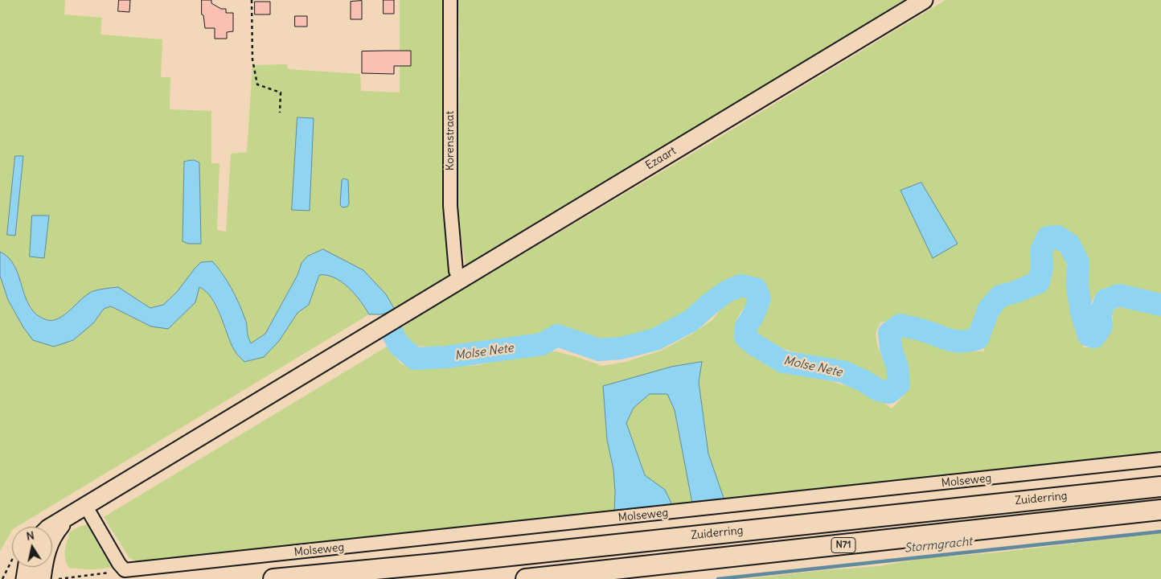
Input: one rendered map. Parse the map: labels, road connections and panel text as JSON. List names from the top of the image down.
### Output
{
  "streets": {
    "highway": ["Zuiderring", "N71"],
    "main road": ["Ezaart"],
    "street": ["Korenstraat", "Molseweg"]
  },
  "crossings": [
    ["Korenstraat", "Ezaart"]
  ],
  "water": ["Molse Nete", "Stormgracht"],
  "north": "top"
}
